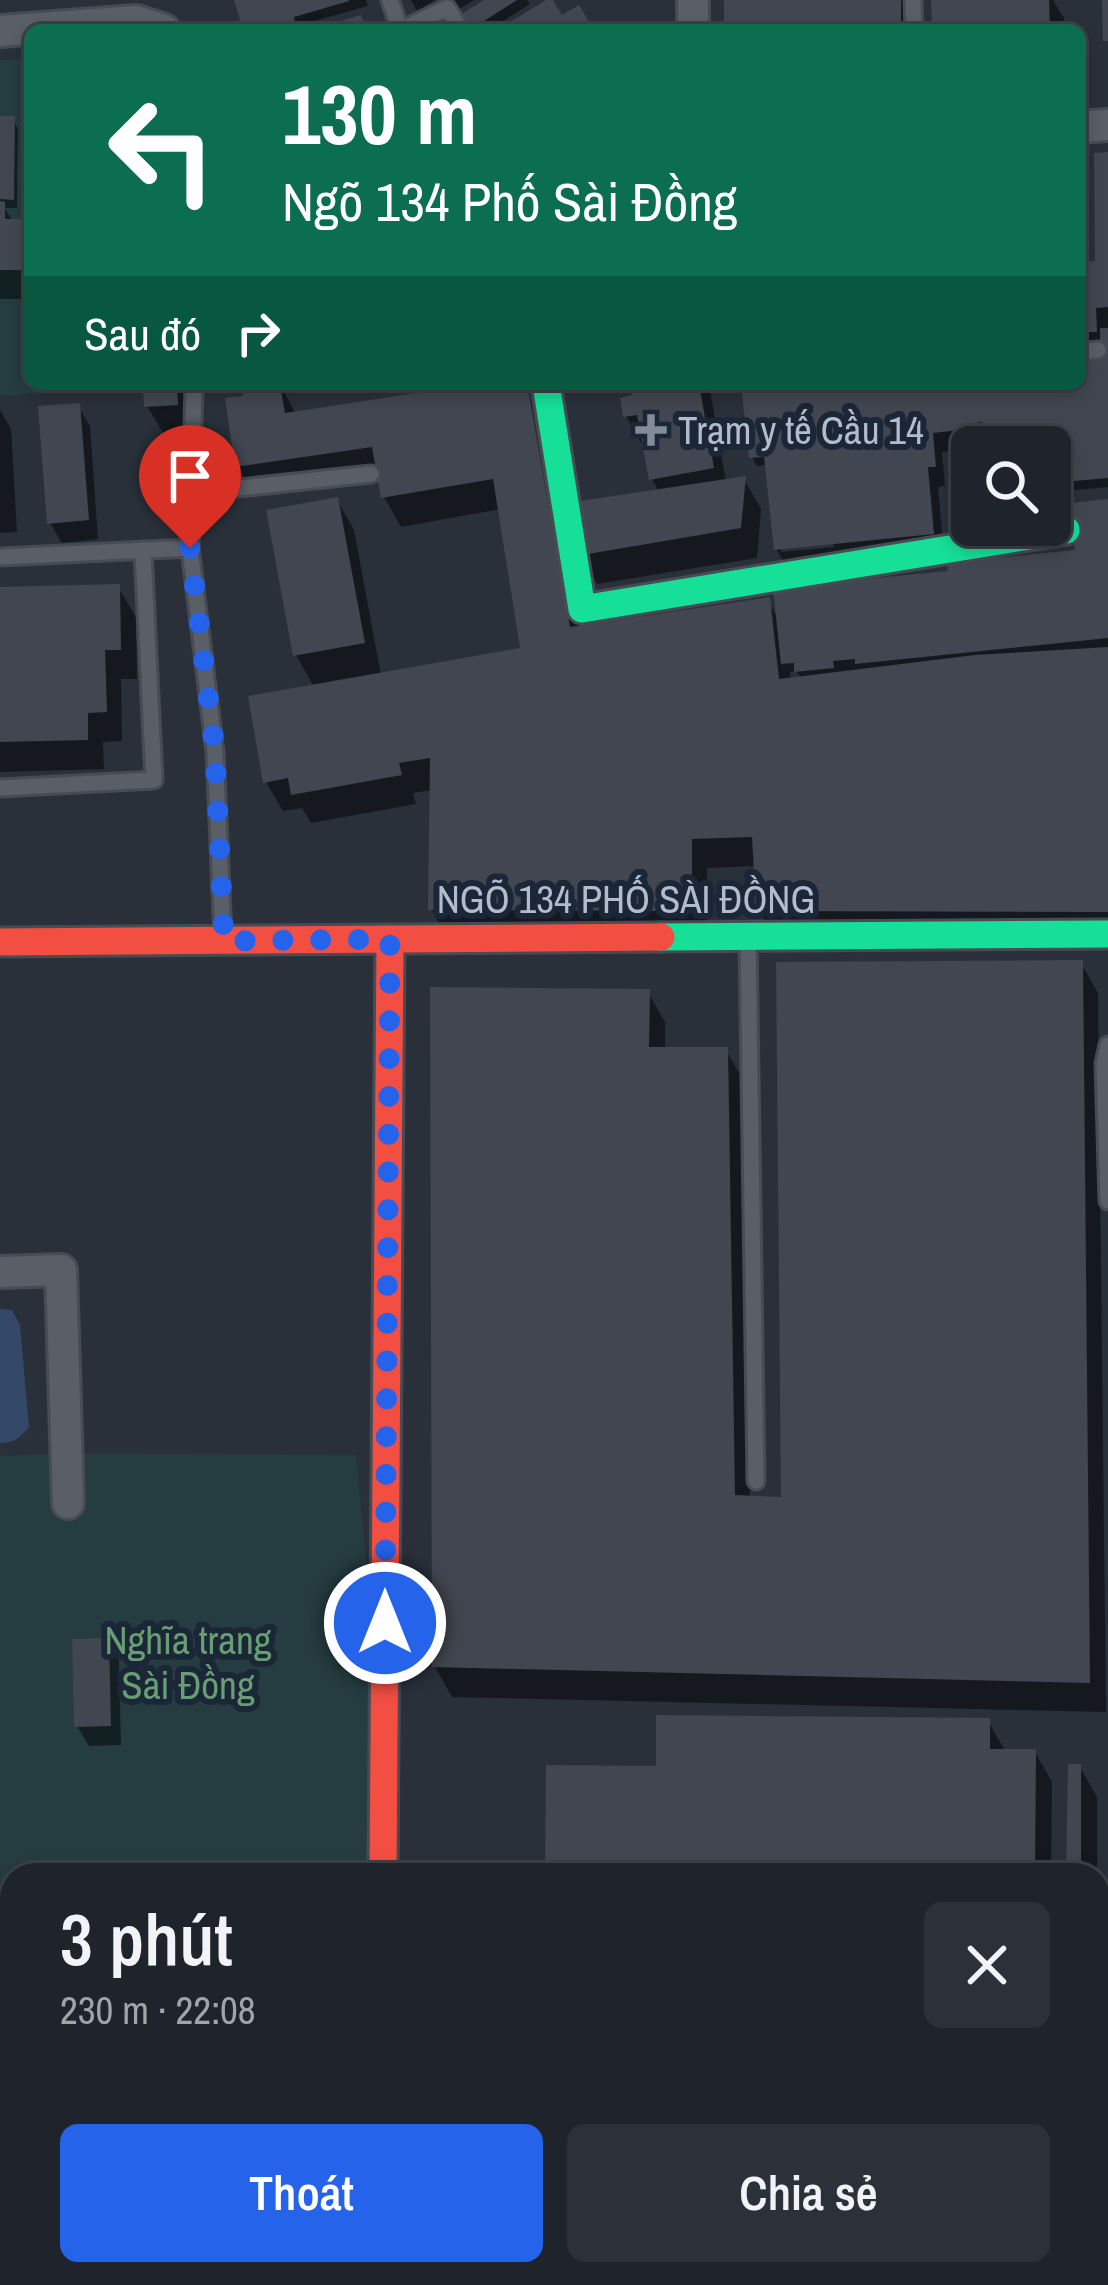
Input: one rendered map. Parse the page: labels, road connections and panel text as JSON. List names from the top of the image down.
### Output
{
  "streets": {
    "street": ["NGÕ 134 PHỐ SÀI ĐỒNG"]
  },
  "parks": ["Nghĩa trang Sài Đồng"],
  "places": {
    "health": ["Trạm y tế Cầu 14"]
  },
  "page": {
    "turn": ["130 m", "Ngõ 134 Phố Sài Đồng"],
    "then": "Sau đó",
    "heading": ["3 phút", "230 m · 22:08"],
    "buttons": ["Thoát", "Chia sẻ"]
  }
}
